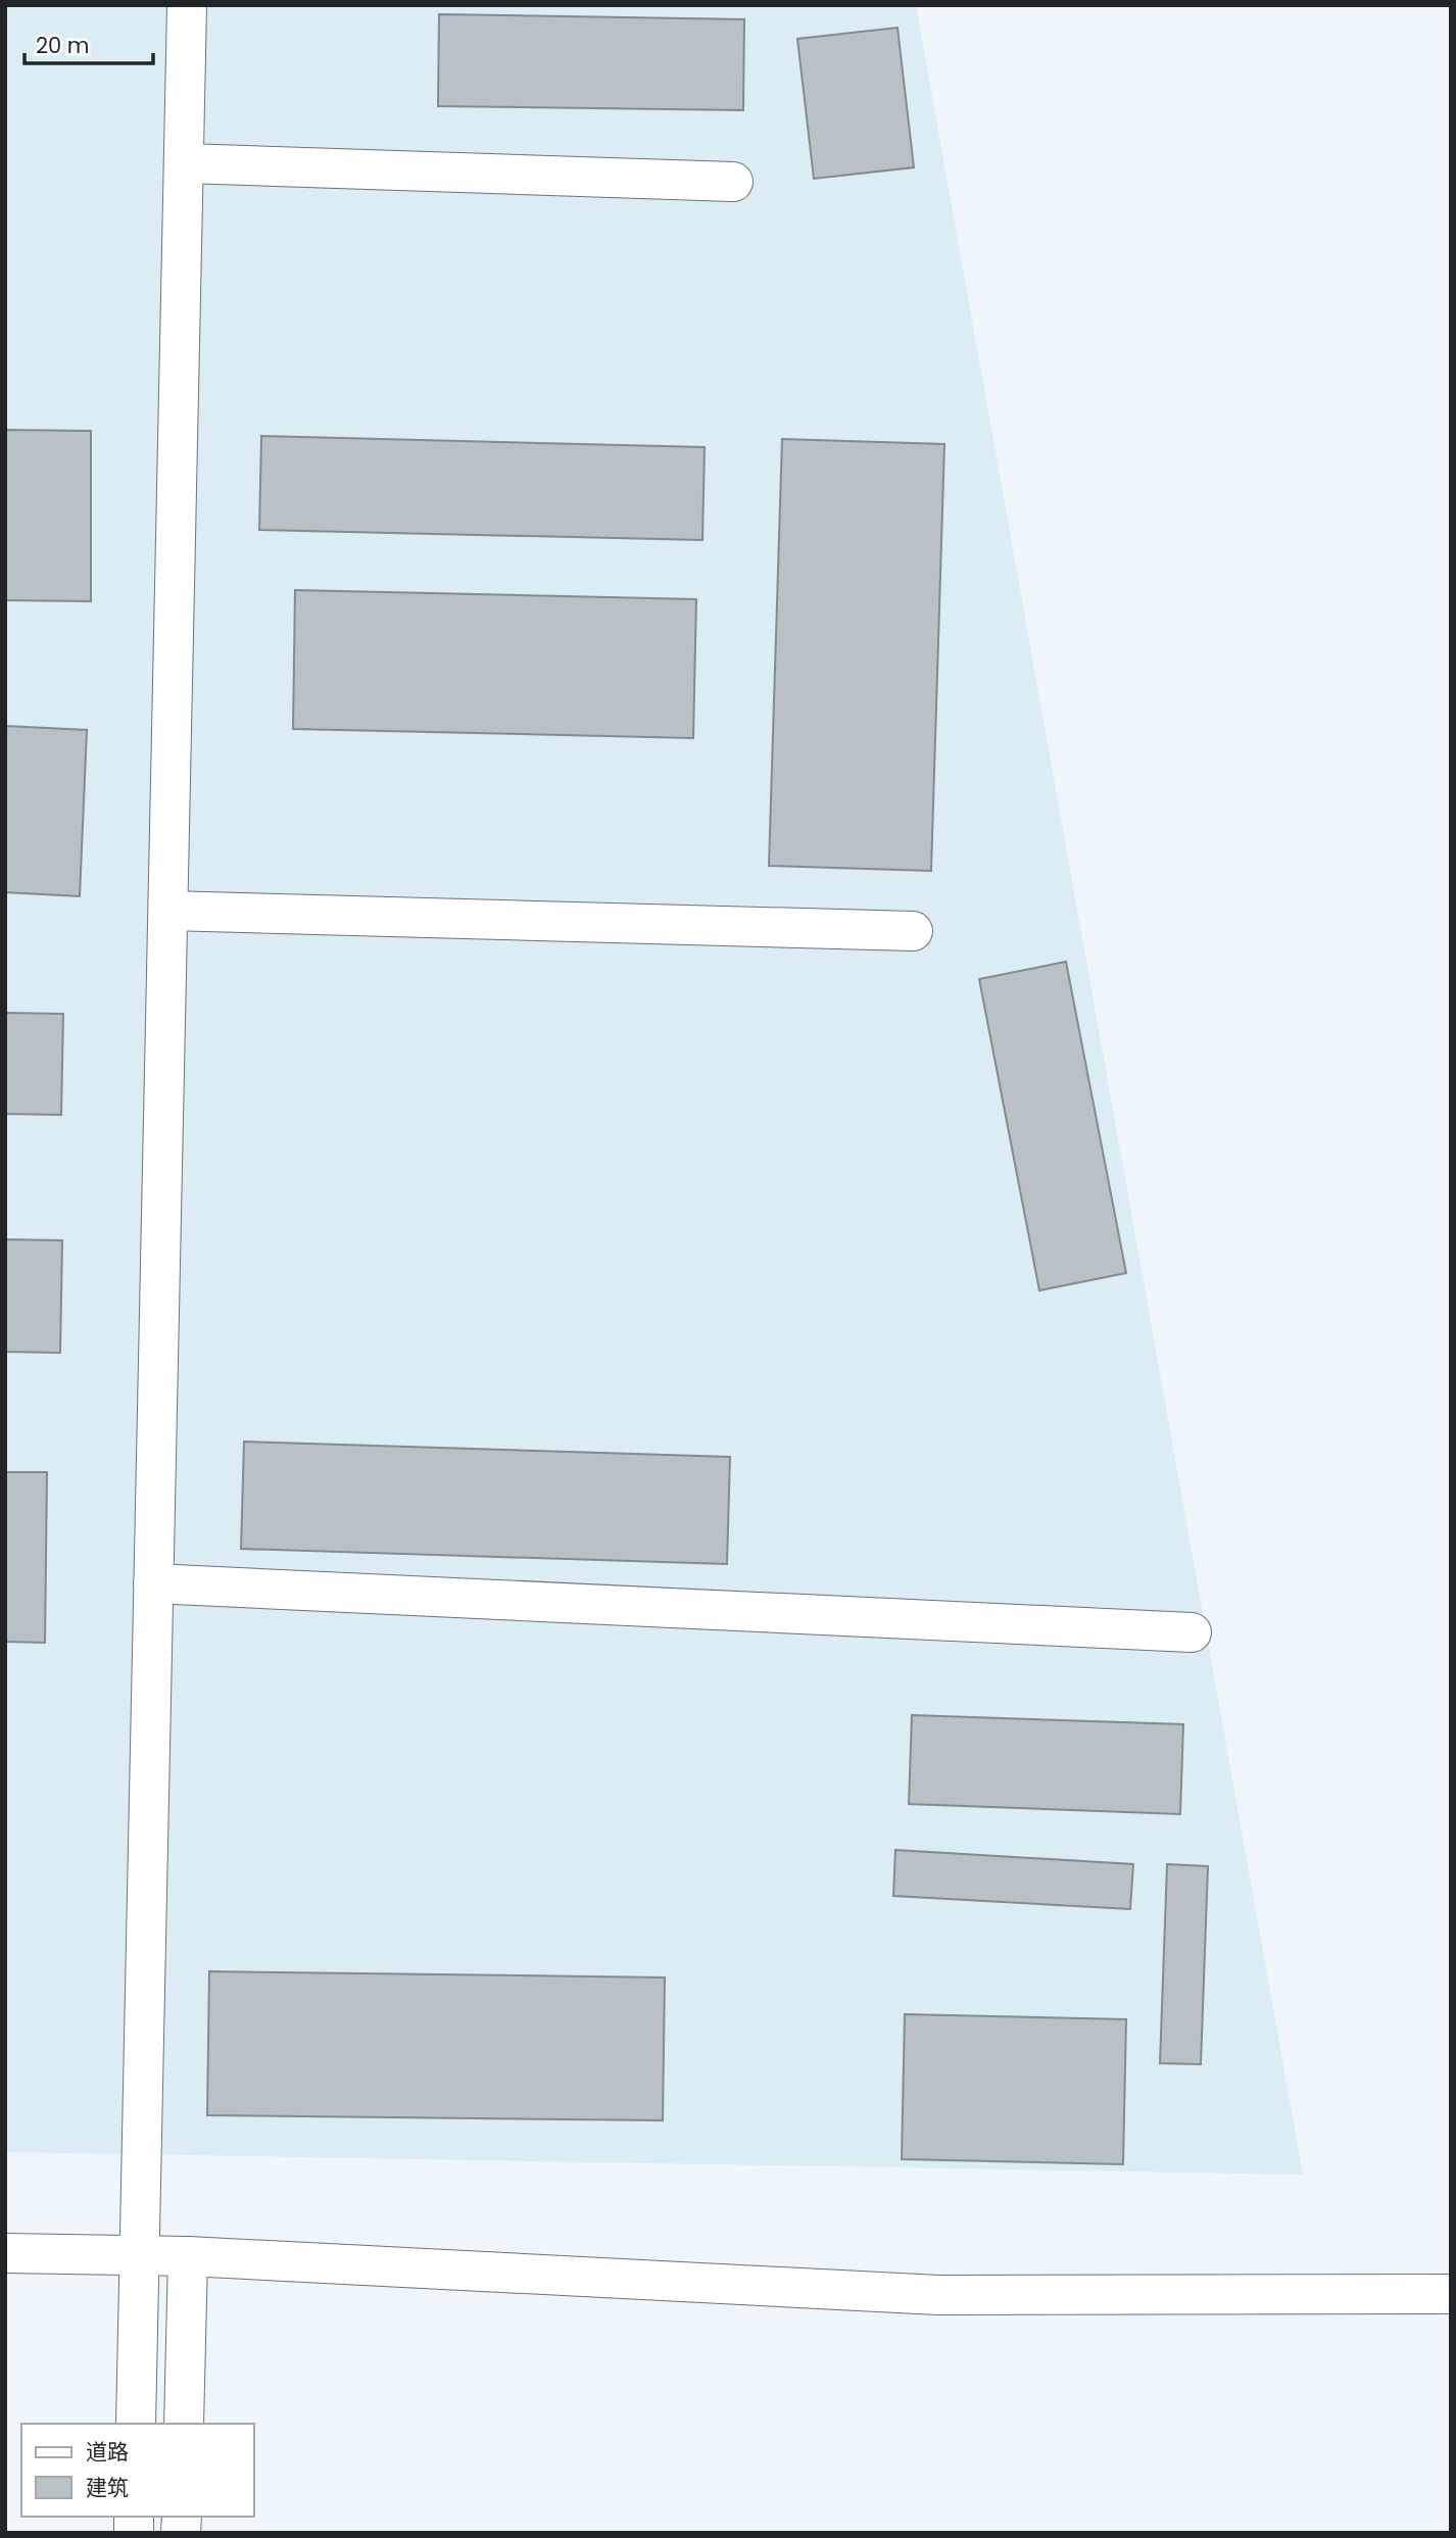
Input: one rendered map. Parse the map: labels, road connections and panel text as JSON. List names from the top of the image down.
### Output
{
  "legend": ["道路", "建筑"],
  "scale_bar": "20 m"
}
